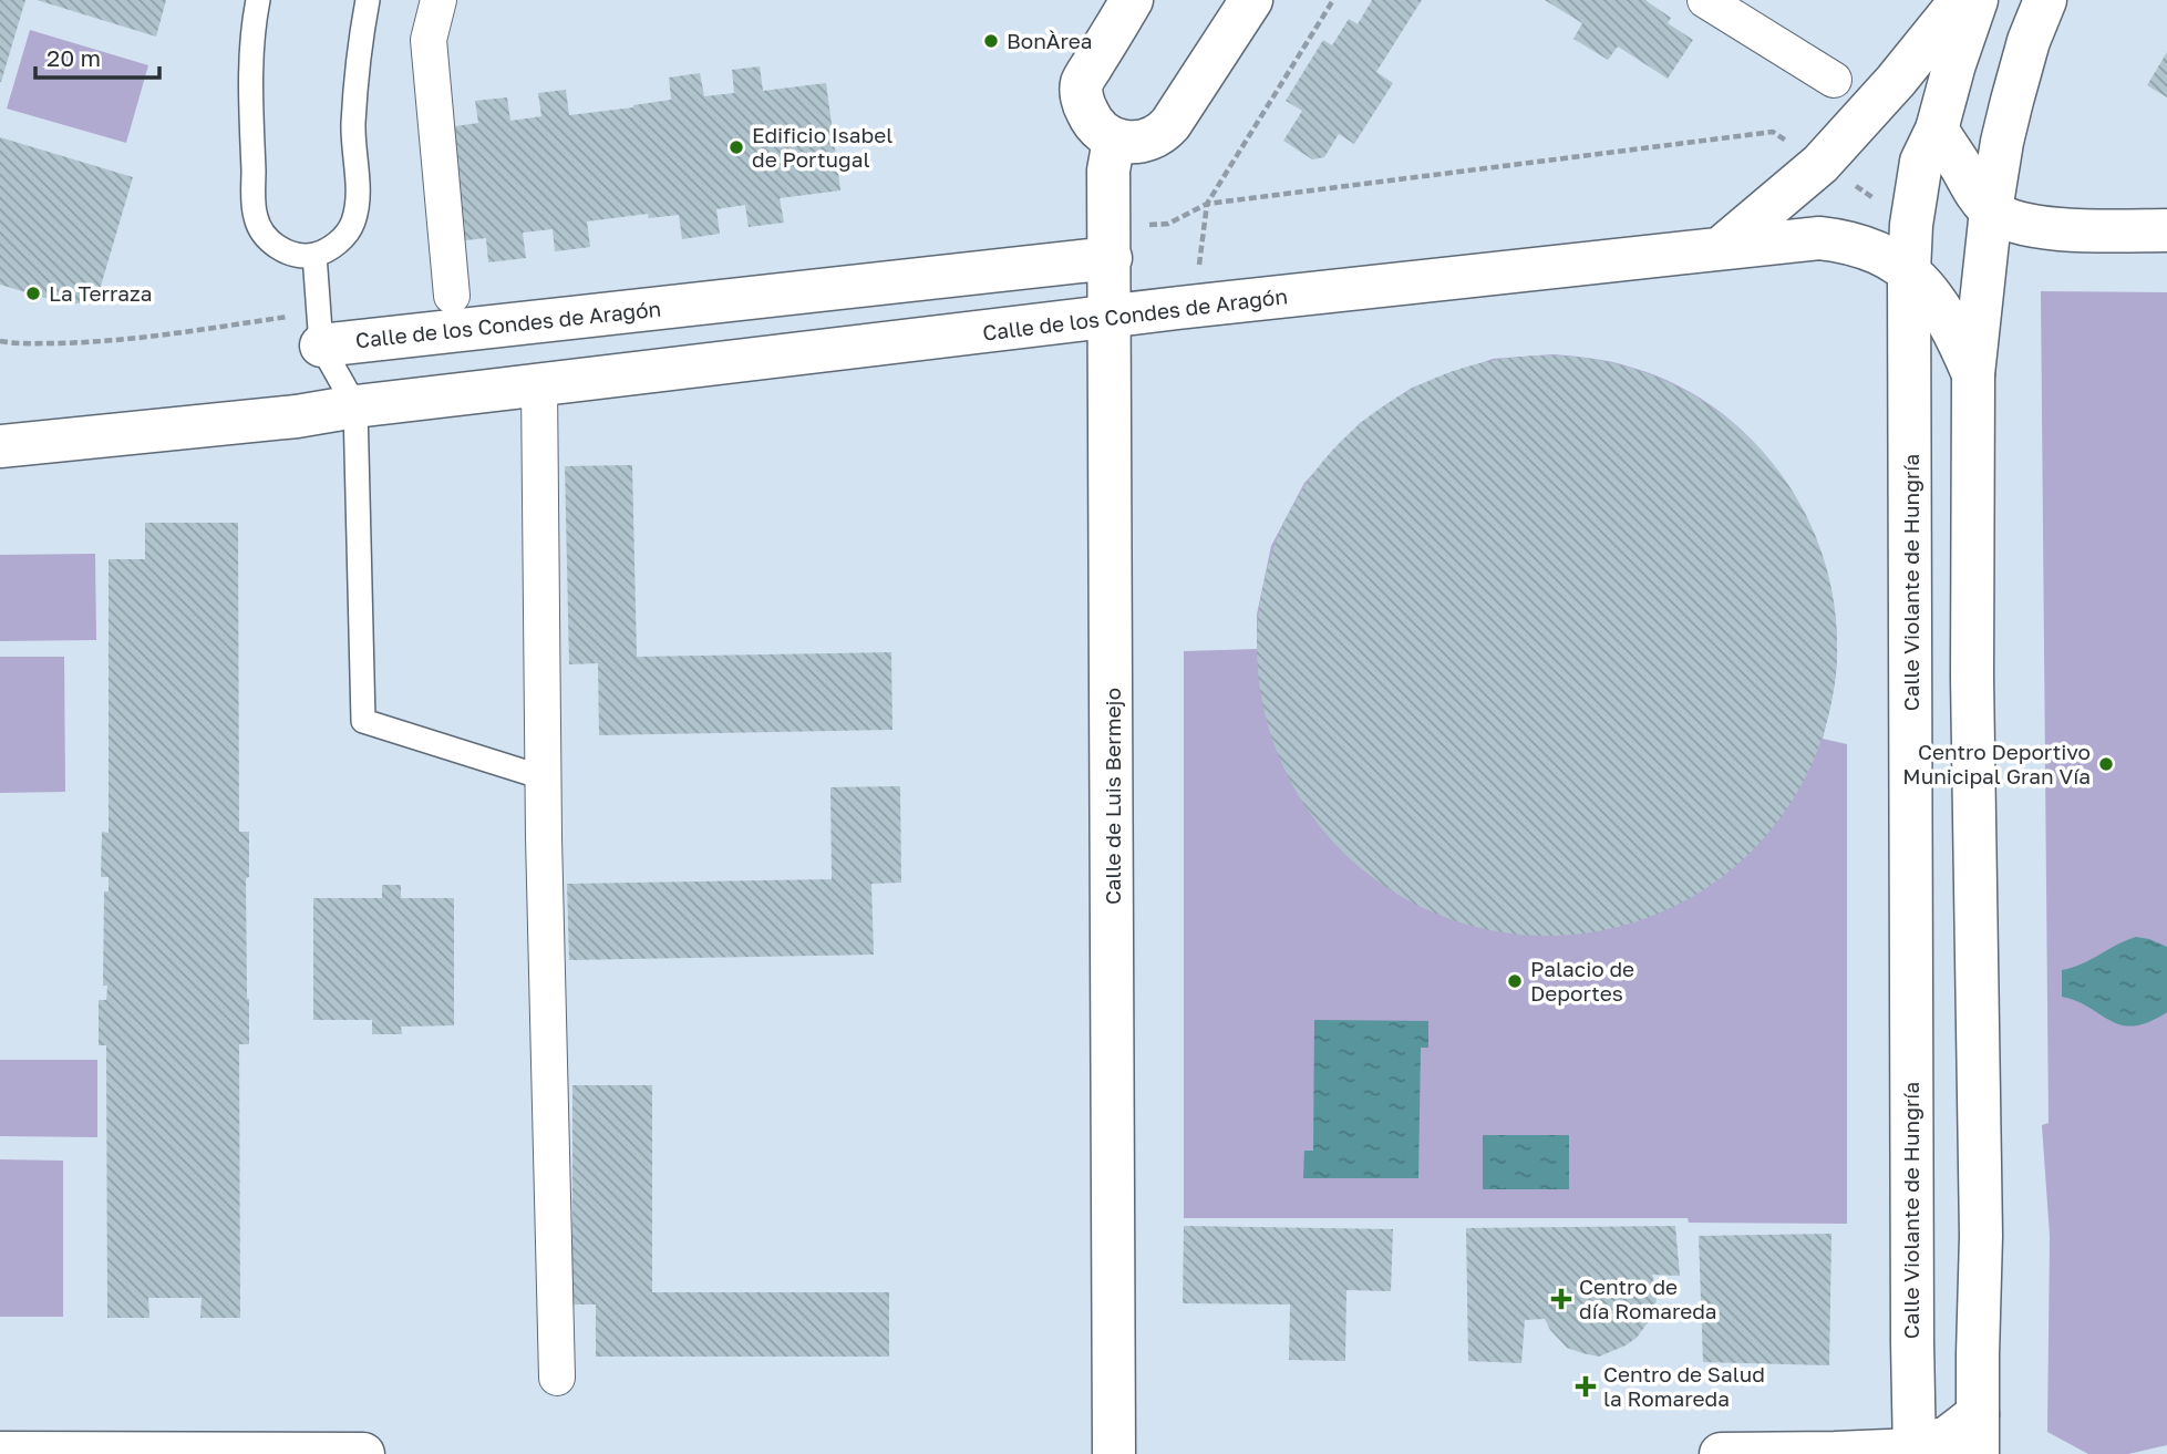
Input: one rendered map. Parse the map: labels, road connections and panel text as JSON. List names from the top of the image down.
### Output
{
  "streets": {
    "street": ["Calle de los Condes de Aragón", "Calle Violante de Hungría", "Calle de Luis Bermejo"]
  },
  "crossings": [
    ["Calle de los Condes de Aragón", "Calle Violante de Hungría"],
    ["Calle de los Condes de Aragón", "Calle de Luis Bermejo"]
  ],
  "places": {
    "other": [
      "BonÀrea",
      "Edificio Isabel de Portugal",
      "La Terraza",
      "Centro Deportivo Municipal Gran Vía",
      "Palacio de Deportes"
    ],
    "health": ["Centro de día Romareda", "Centro de Salud la Romareda"]
  },
  "scale_bar": "20 m"
}
